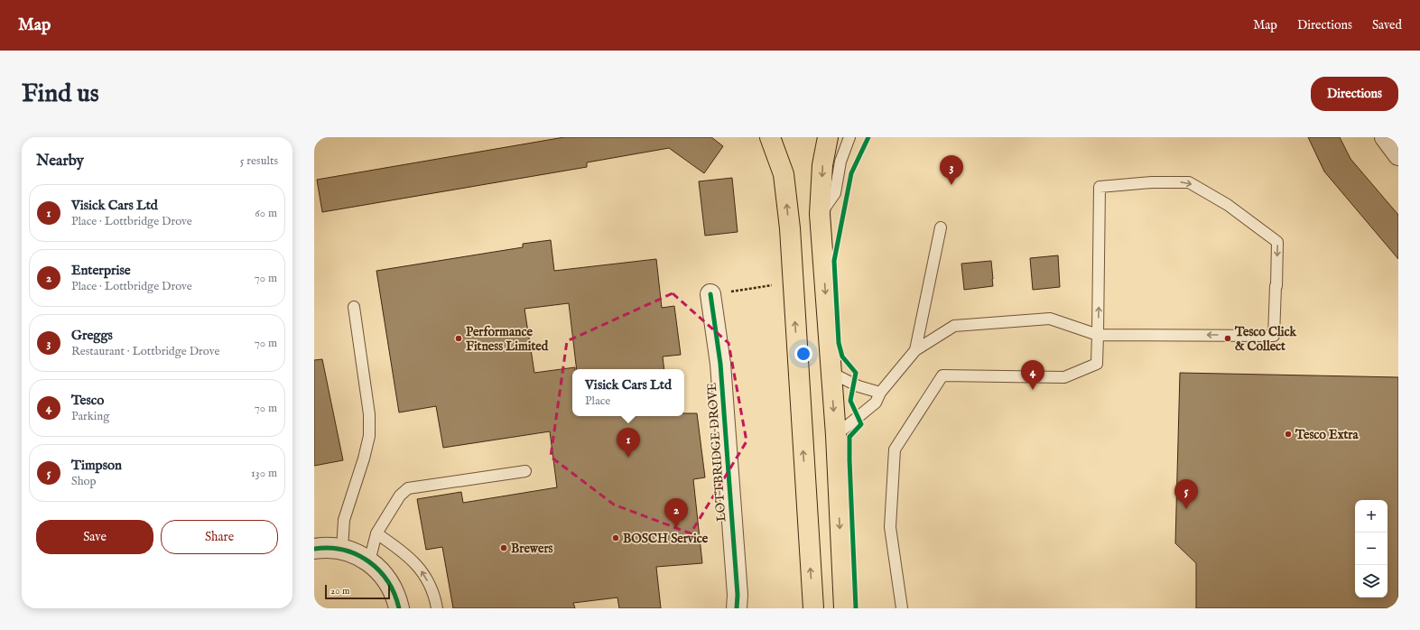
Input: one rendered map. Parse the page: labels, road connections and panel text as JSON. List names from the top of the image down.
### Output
{
  "streets": {
    "street": ["LOTTBRIDGE DROVE"]
  },
  "places": [
    "Performance Fitness Limited",
    "Tesco Click & Collect",
    "Tesco Extra",
    "BOSCH Service",
    "Brewers"
  ],
  "scale_bar": "20 m",
  "page": {
    "header": "Map",
    "nav": ["Map", "Directions", "Saved"],
    "buttons": [
      "Directions",
      ["Save", "Share"]
    ],
    "title": "Find us",
    "heading": ["Nearby", "5 results"],
    "pins": [
      "3",
      "4",
      "1",
      "5",
      "2"
    ],
    "list": [
      {
        "mark": "1",
        "name": "Visick Cars Ltd",
        "note": "Place · Lottbridge Drove",
        "value": "60 m"
      },
      {
        "mark": "2",
        "name": "Enterprise",
        "note": "Place · Lottbridge Drove",
        "value": "70 m"
      },
      {
        "mark": "3",
        "name": "Greggs",
        "note": "Restaurant · Lottbridge Drove",
        "value": "70 m"
      },
      {
        "mark": "4",
        "name": "Tesco",
        "note": "Parking",
        "value": "70 m"
      },
      {
        "mark": "5",
        "name": "Timpson",
        "note": "Shop",
        "value": "130 m"
      }
    ],
    "popup": ["Visick Cars Ltd", "Place"],
    "map_buttons": ["+", "−"],
    "scale": "20 m"
  }
}
